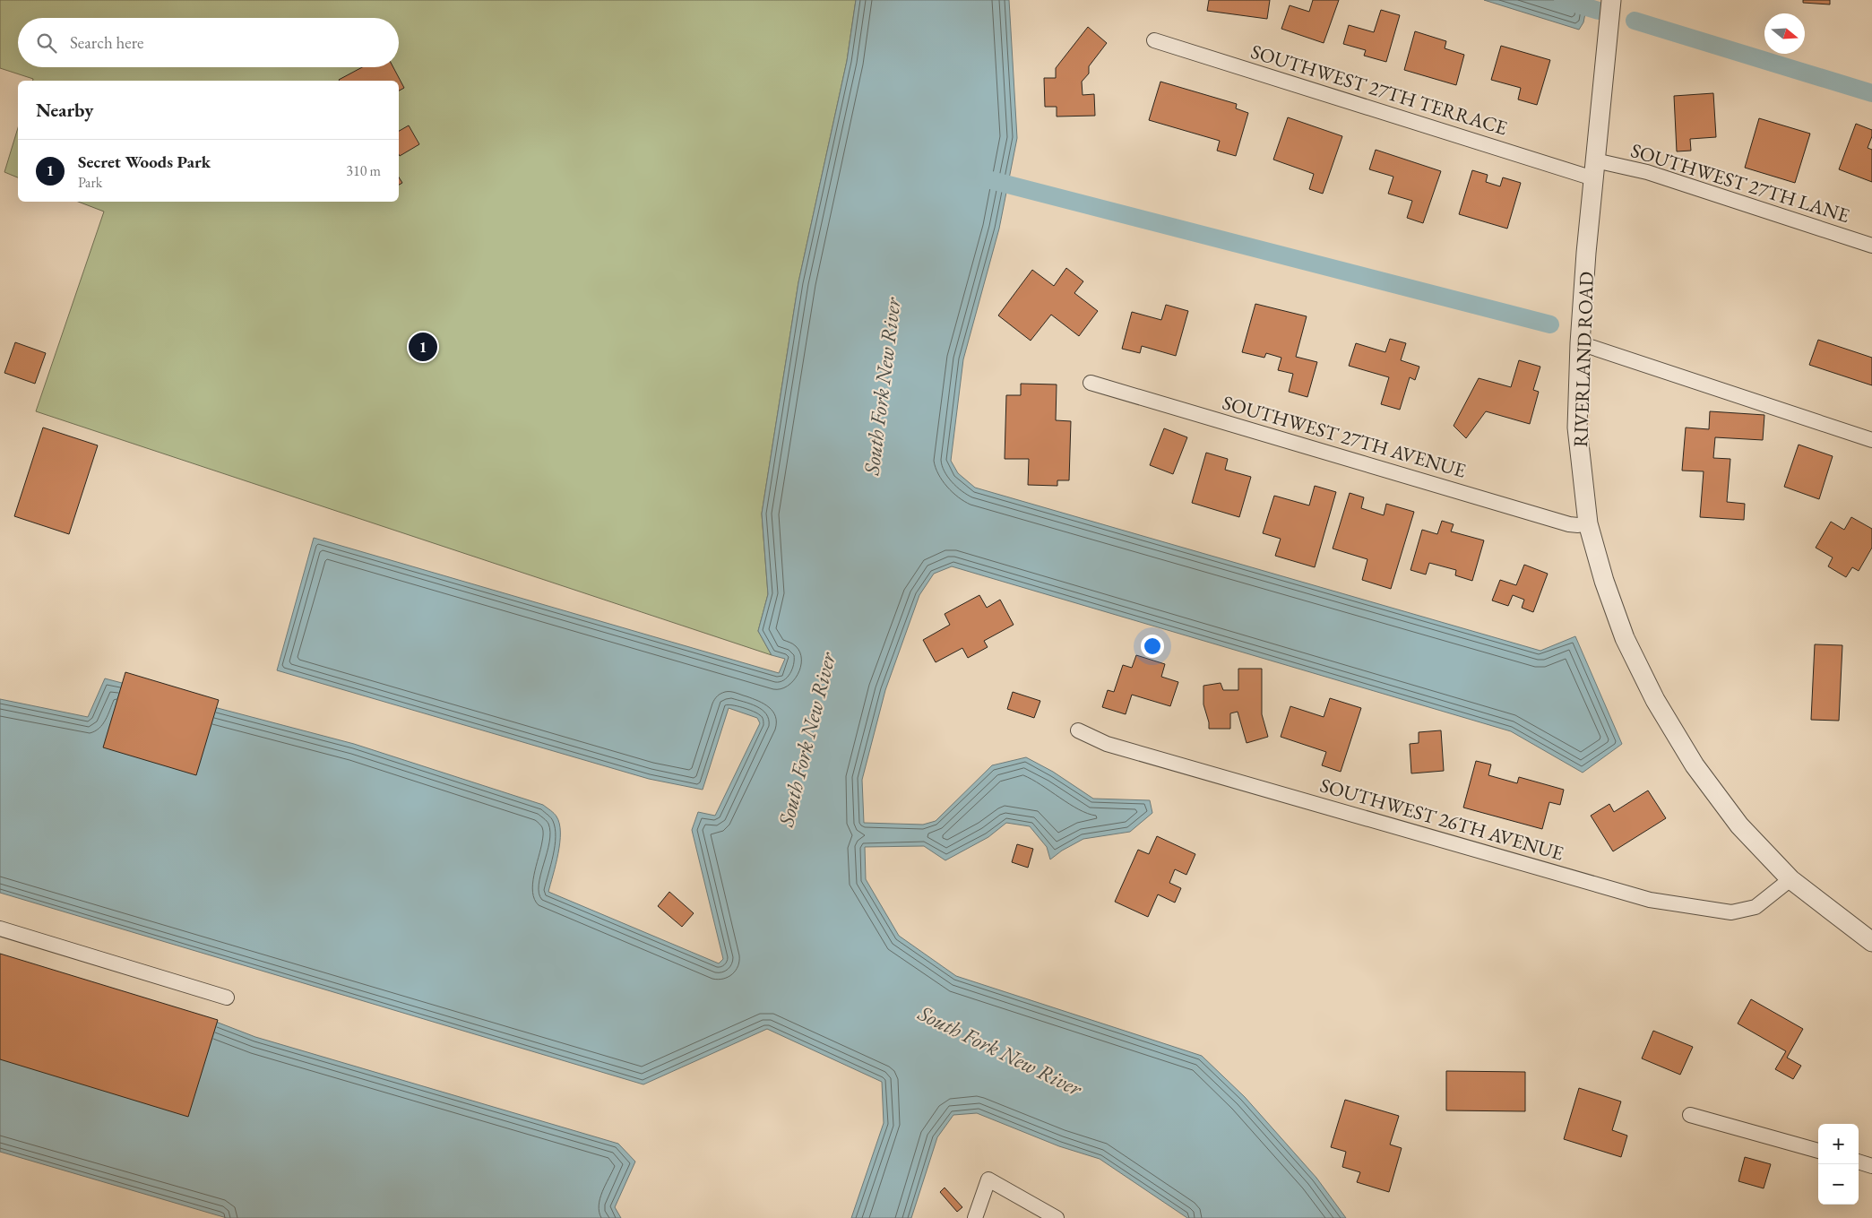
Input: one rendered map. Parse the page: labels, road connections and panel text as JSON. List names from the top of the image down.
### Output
{
  "streets": {
    "street": [
      "SOUTHWEST 27TH TERRACE",
      "SOUTHWEST 27TH LANE",
      "RIVERLAND ROAD",
      "SOUTHWEST 27TH AVENUE",
      "SOUTHWEST 26TH AVENUE"
    ]
  },
  "crossings": [
    ["SOUTHWEST 27TH TERRACE", "SOUTHWEST 27TH LANE"],
    ["SOUTHWEST 27TH TERRACE", "RIVERLAND ROAD"],
    ["SOUTHWEST 27TH LANE", "RIVERLAND ROAD"],
    ["RIVERLAND ROAD", "SOUTHWEST 27TH AVENUE"],
    ["RIVERLAND ROAD", "SOUTHWEST 26TH AVENUE"]
  ],
  "water": ["South Fork New River"],
  "north": "right",
  "page": {
    "search": "Search here",
    "heading": "Nearby",
    "list": [
      {
        "mark": "1",
        "name": "Secret Woods Park",
        "note": "Park",
        "value": "310 m"
      }
    ],
    "pins": "1",
    "map_buttons": ["+", "−"]
  }
}
